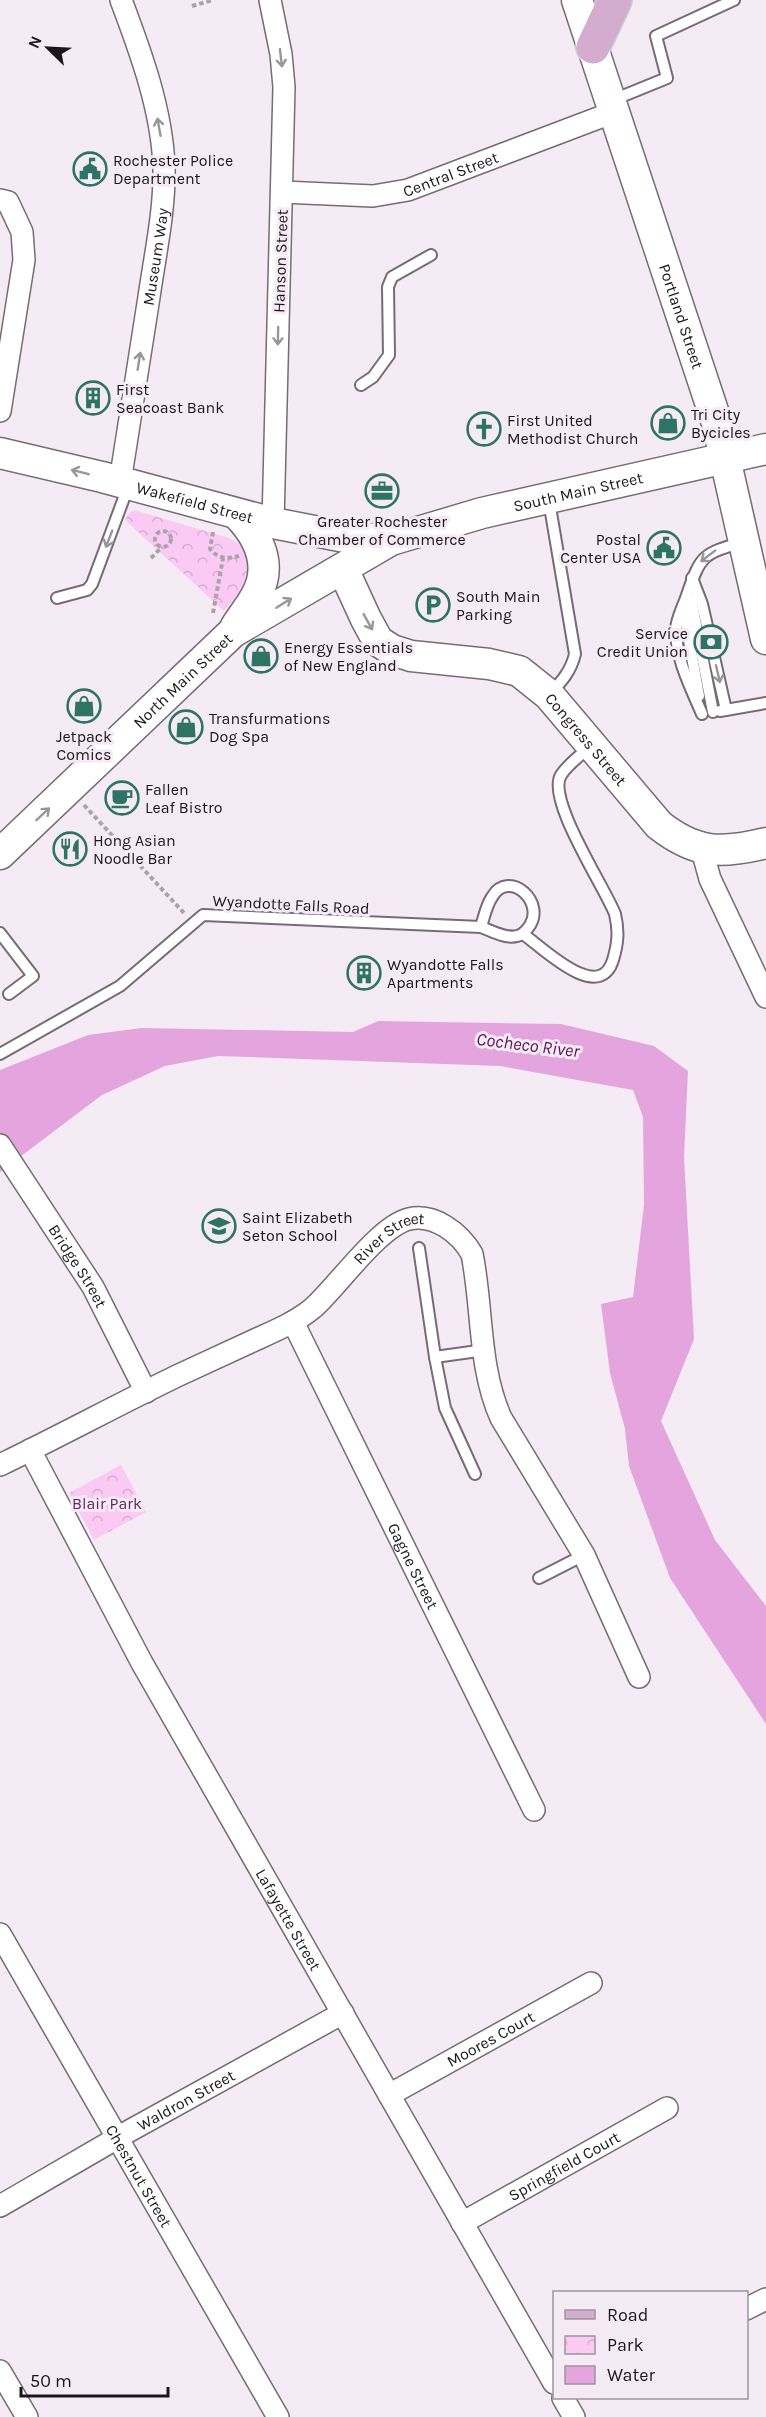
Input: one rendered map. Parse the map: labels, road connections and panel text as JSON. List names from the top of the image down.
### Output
{
  "streets": {
    "main road": [
      "Portland Street",
      "South Main Street",
      "Wakefield Street",
      "North Main Street",
      "Congress Street"
    ],
    "street": [
      "Central Street",
      "Museum Way",
      "Hanson Street",
      "River Street",
      "Bridge Street",
      "Gagne Street",
      "Lafayette Street",
      "Moores Court",
      "Waldron Street",
      "Springfield Court",
      "Chestnut Street"
    ],
    "lane": ["Wyandotte Falls Road"]
  },
  "crossings": [
    ["Central Street", "Hanson Street"],
    ["Central Street", "Portland Street"],
    ["Museum Way", "Wakefield Street"],
    ["Hanson Street", "Wakefield Street"],
    ["Portland Street", "South Main Street"],
    ["South Main Street", "Wakefield Street"],
    ["South Main Street", "North Main Street"],
    ["Wakefield Street", "North Main Street"],
    ["North Main Street", "Congress Street"],
    ["River Street", "Bridge Street"],
    ["River Street", "Gagne Street"],
    ["River Street", "Lafayette Street"],
    ["Lafayette Street", "Moores Court"],
    ["Lafayette Street", "Waldron Street"],
    ["Lafayette Street", "Springfield Court"],
    ["Waldron Street", "Chestnut Street"]
  ],
  "one_way": ["Hanson Street", "North Main Street", "Congress Street"],
  "water": ["Cocheco River"],
  "parks": ["Blair Park"],
  "places": {
    "public building": ["Rochester Police Department", "Postal Center USA"],
    "building": ["First Seacoast Bank", "Wyandotte Falls Apartments"],
    "shop": [
      "Tri City Bycicles",
      "Energy Essentials of New England",
      "Jetpack Comics",
      "Transfurmations Dog Spa"
    ],
    "church": ["First United Methodist Church"],
    "office": ["Greater Rochester Chamber of Commerce"],
    "parking": ["South Main Parking"],
    "bank": ["Service Credit Union"],
    "cafe": ["Fallen Leaf Bistro"],
    "restaurant": ["Hong Asian Noodle Bar"],
    "school or university": ["Saint Elizabeth Seton School"]
  },
  "legend": ["Road", "Park", "Water"],
  "scale_bar": "50 m",
  "north": "top left"
}
